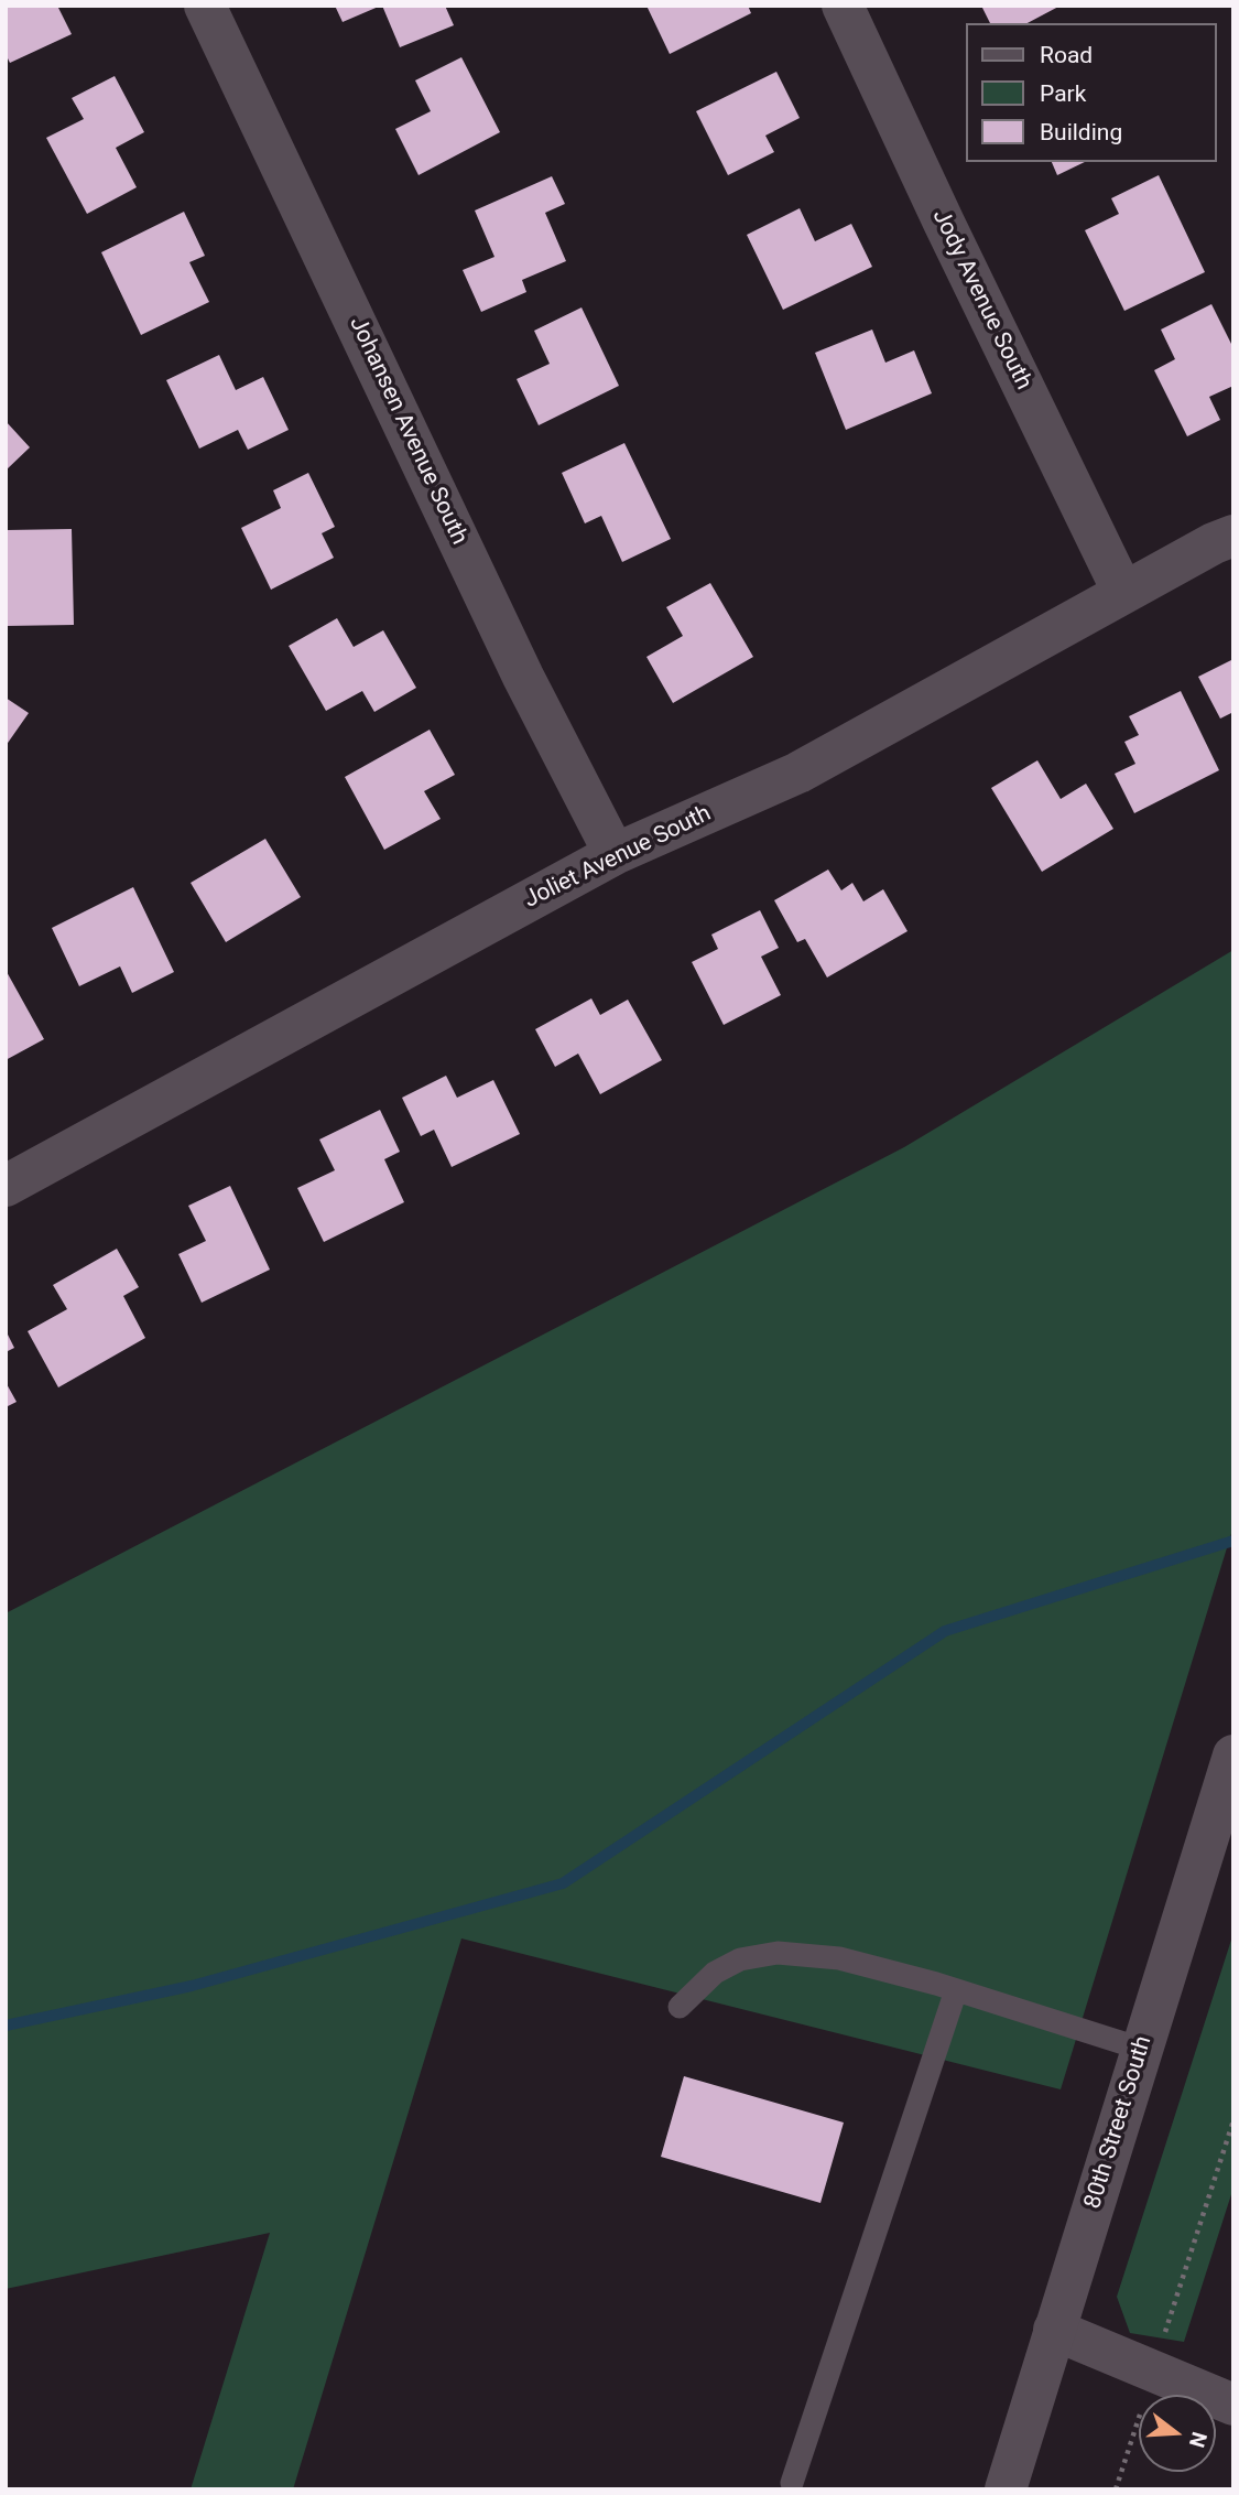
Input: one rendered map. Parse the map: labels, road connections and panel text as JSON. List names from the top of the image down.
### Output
{
  "streets": {
    "street": [
      "Jody Avenue South",
      "Johansen Avenue South",
      "Joliet Avenue South",
      "80th Street South"
    ]
  },
  "crossings": [
    ["Jody Avenue South", "Joliet Avenue South"],
    ["Johansen Avenue South", "Joliet Avenue South"]
  ],
  "legend": ["Road", "Park", "Building"],
  "north": "right"
}
